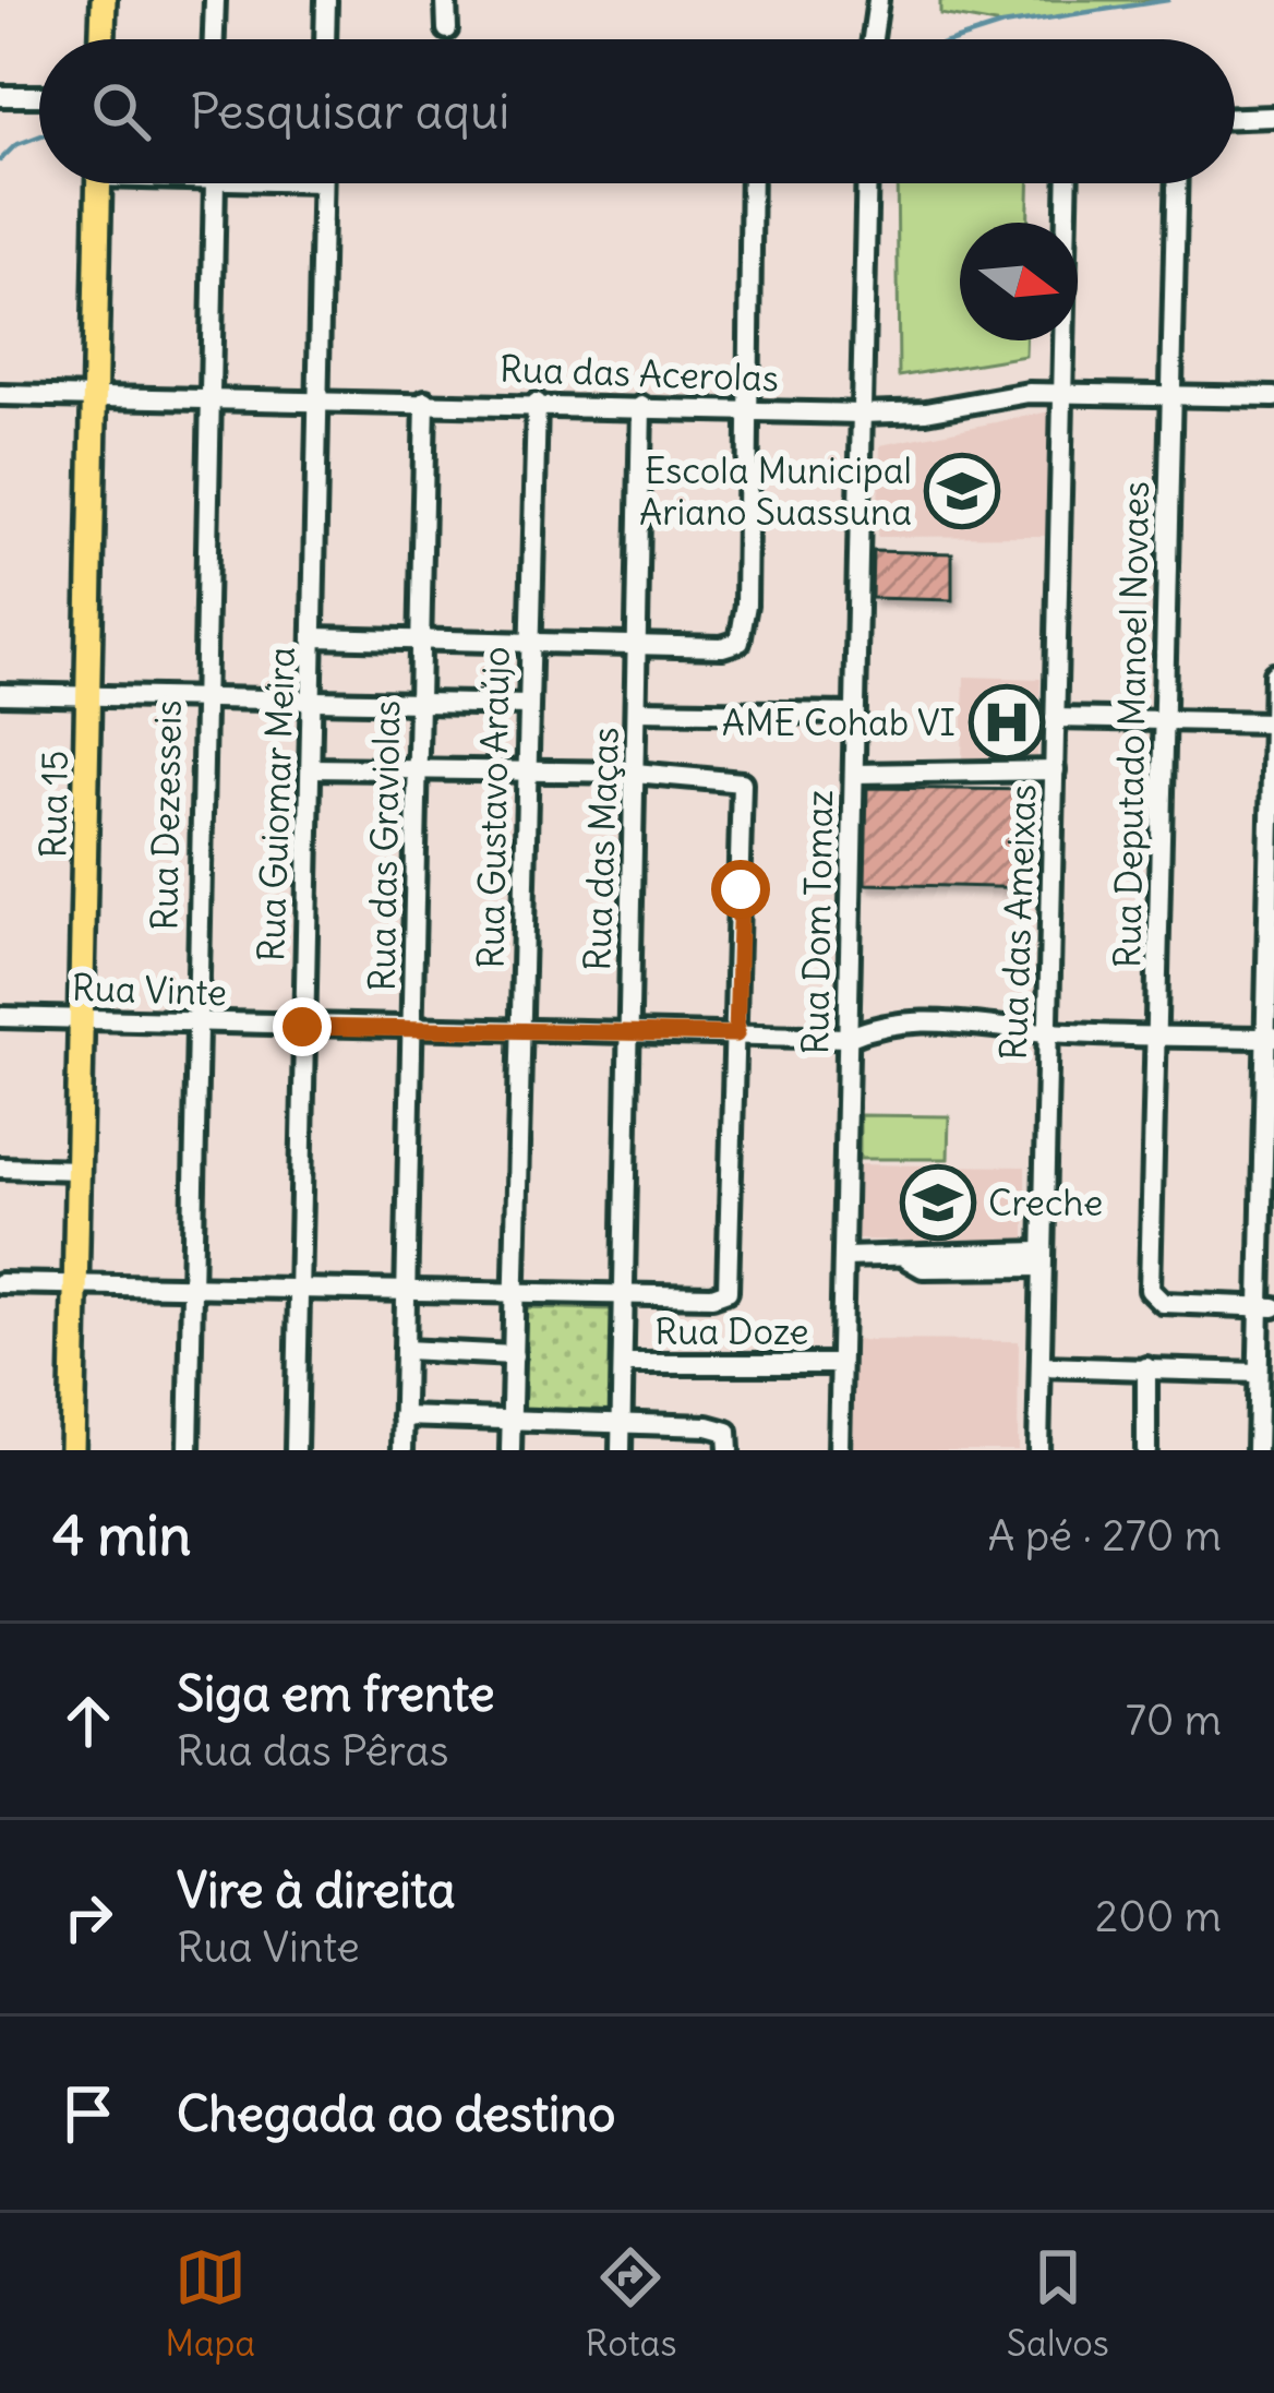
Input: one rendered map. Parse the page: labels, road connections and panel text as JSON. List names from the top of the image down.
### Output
{
  "streets": {
    "main road": ["Rua 15"],
    "street": [
      "Rua das Acerolas",
      "Rua Deputado Manoel Novaes",
      "Rua Guiomar Meira",
      "Rua Gustavo Araújo",
      "Rua Dezesseis",
      "Rua das Graviolas",
      "Rua das Maças",
      "Rua Dom Tomaz",
      "Rua das Ameixas",
      "Rua Vinte",
      "Rua Doze"
    ]
  },
  "crossings": [
    ["Rua das Acerolas", "Rua Deputado Manoel Novaes"],
    ["Rua das Acerolas", "Rua 15"],
    ["Rua das Acerolas", "Rua Guiomar Meira"],
    ["Rua das Acerolas", "Rua Gustavo Araújo"],
    ["Rua das Acerolas", "Rua Dezesseis"],
    ["Rua das Acerolas", "Rua das Graviolas"],
    ["Rua das Acerolas", "Rua das Maças"],
    ["Rua das Acerolas", "Rua Dom Tomaz"],
    ["Rua das Acerolas", "Rua das Ameixas"],
    ["Rua Deputado Manoel Novaes", "Rua Vinte"],
    ["Rua 15", "Rua Vinte"],
    ["Rua Guiomar Meira", "Rua Vinte"],
    ["Rua Gustavo Araújo", "Rua Vinte"],
    ["Rua Dezesseis", "Rua Vinte"],
    ["Rua das Graviolas", "Rua Vinte"],
    ["Rua das Maças", "Rua Vinte"],
    ["Rua das Maças", "Rua Doze"],
    ["Rua Dom Tomaz", "Rua Vinte"],
    ["Rua Dom Tomaz", "Rua Doze"],
    ["Rua das Ameixas", "Rua Vinte"]
  ],
  "places": {
    "school or university": ["Escola Municipal Ariano Suassuna", "Creche"],
    "hospital": ["AME Cohab VI"]
  },
  "north": "right",
  "page": {
    "search": "Pesquisar aqui",
    "heading": ["4 min", "A pé · 270 m"],
    "list": [
      ["Siga em frente", "Rua das Pêras", "70 m"],
      ["Vire à direita", "Rua Vinte", "200 m"],
      "Chegada ao destino"
    ],
    "nav": ["Mapa", "Rotas", "Salvos"]
  }
}
